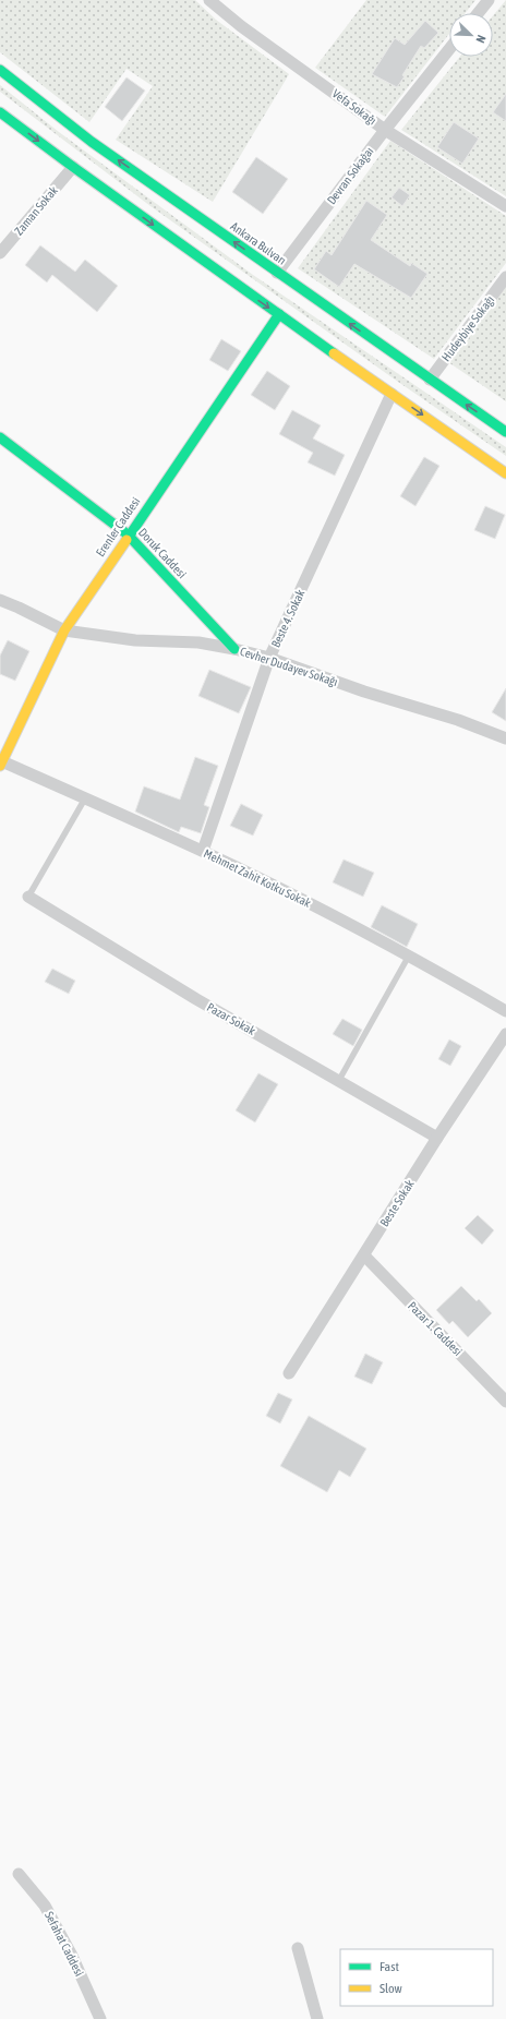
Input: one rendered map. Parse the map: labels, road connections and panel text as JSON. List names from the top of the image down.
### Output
{
  "streets": {
    "main road": ["Ankara Bulvarı", "Erenler Caddesi", "Doruk Caddesi"],
    "street": [
      "Vefa Sokağı",
      "Devran Sokağaı",
      "Zaman Sokak",
      "Hudeybiye Sokağı",
      "Beste 4. Sokak",
      "Cevher Dudayev Sokağı",
      "Mehmet Zahit Kotku Sokak",
      "Pazar Sokak",
      "Beste Sokak",
      "Pazar 1. Caddesi",
      "Sefahat Caddesi"
    ]
  },
  "crossings": [
    ["Vefa Sokağı", "Devran Sokağaı"],
    ["Devran Sokağaı", "Ankara Bulvarı"],
    ["Ankara Bulvarı", "Hudeybiye Sokağı"],
    ["Erenler Caddesi", "Doruk Caddesi"],
    ["Erenler Caddesi", "Cevher Dudayev Sokağı"],
    ["Erenler Caddesi", "Mehmet Zahit Kotku Sokak"],
    ["Doruk Caddesi", "Cevher Dudayev Sokağı"],
    ["Beste 4. Sokak", "Cevher Dudayev Sokağı"],
    ["Beste 4. Sokak", "Mehmet Zahit Kotku Sokak"],
    ["Pazar Sokak", "Beste Sokak"],
    ["Beste Sokak", "Pazar 1. Caddesi"]
  ],
  "legend": ["Fast", "Slow"],
  "north": "bottom right"
}
